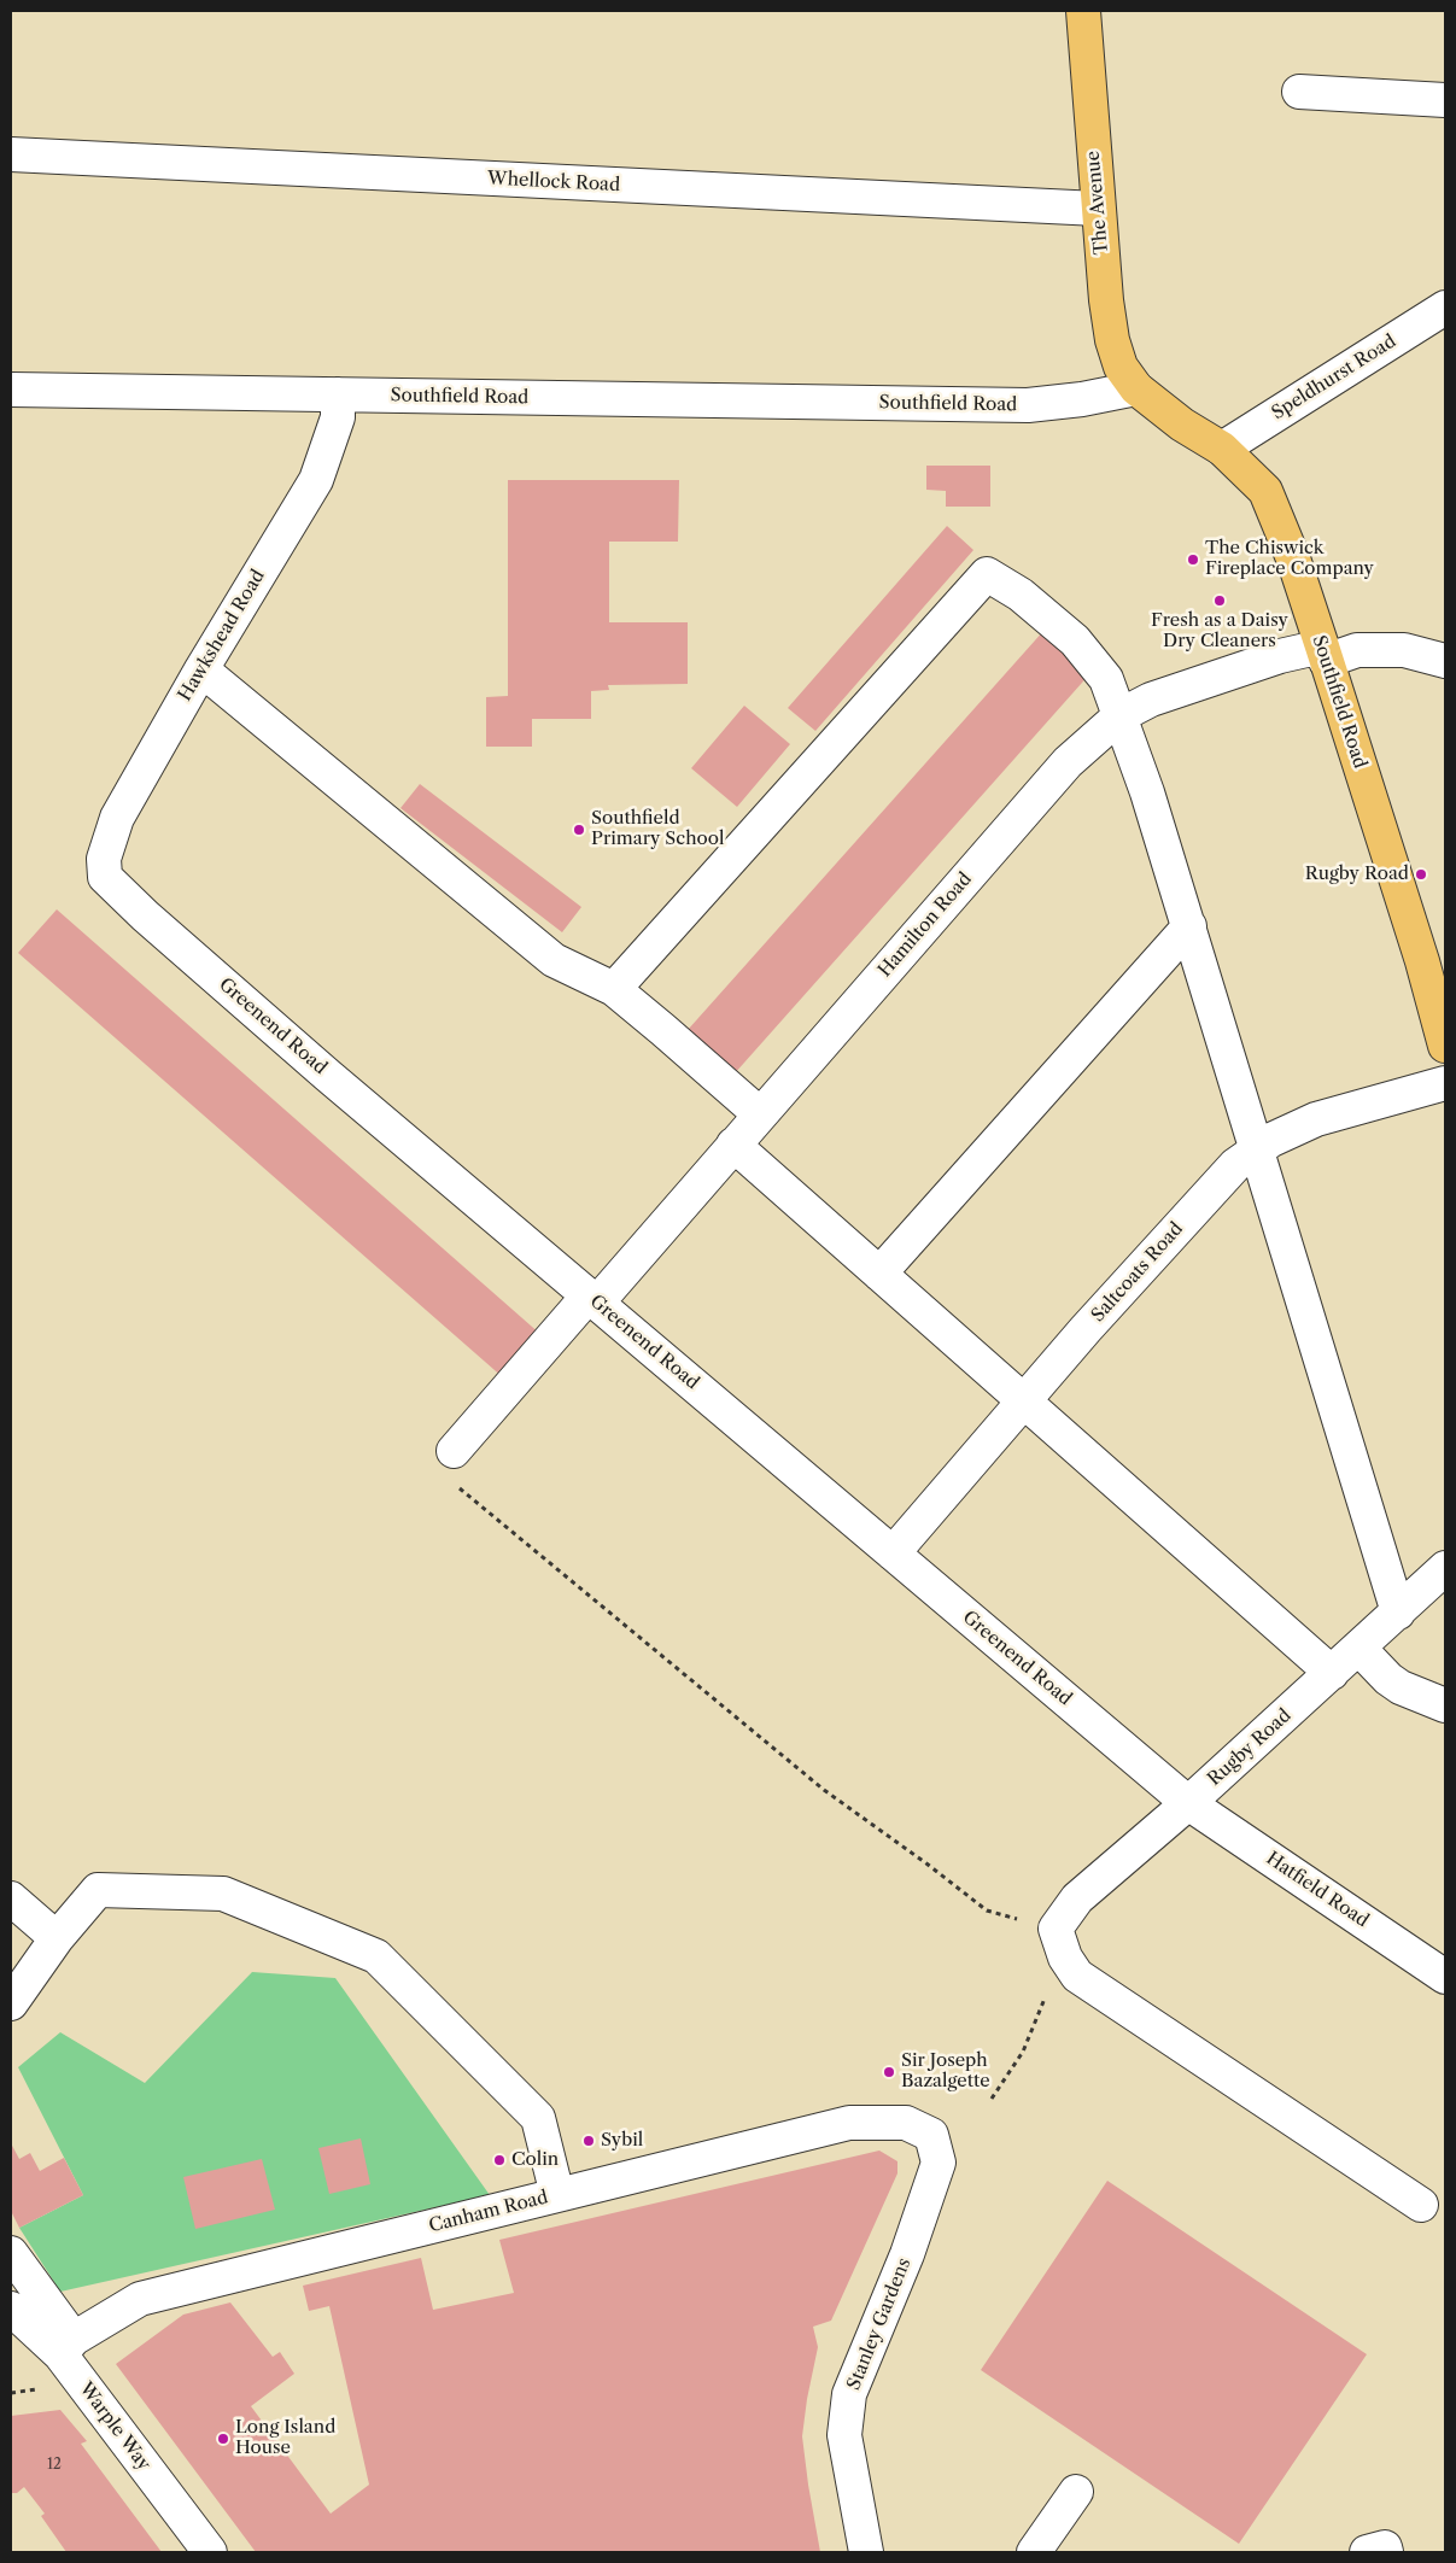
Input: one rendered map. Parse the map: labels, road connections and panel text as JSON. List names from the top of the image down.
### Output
{
  "streets": {
    "main road": ["The Avenue", "Southfield Road"],
    "street": [
      "Whellock Road",
      "Speldhurst Road",
      "Hawkshead Road",
      "Hamilton Road",
      "Greenend Road",
      "Saltcoats Road",
      "Rugby Road",
      "Hatfield Road",
      "Canham Road",
      "Stanley Gardens",
      "Warple Way"
    ]
  },
  "crossings": [
    ["Whellock Road", "The Avenue"],
    ["The Avenue", "Southfield Road"],
    ["Speldhurst Road", "Southfield Road"],
    ["Southfield Road", "Hawkshead Road"],
    ["Southfield Road", "Hamilton Road"],
    ["Hawkshead Road", "Greenend Road"],
    ["Hamilton Road", "Greenend Road"],
    ["Greenend Road", "Saltcoats Road"],
    ["Greenend Road", "Rugby Road"],
    ["Greenend Road", "Hatfield Road"],
    ["Rugby Road", "Hatfield Road"],
    ["Canham Road", "Stanley Gardens"],
    ["Canham Road", "Warple Way"]
  ],
  "places": [
    "The Chiswick Fireplace Company",
    "Fresh as a Daisy Dry Cleaners",
    "Southfield Primary School",
    "Rugby Road",
    "Sir Joseph Bazalgette",
    "Sybil",
    "Colin",
    "Long Island House"
  ],
  "house_numbers": ["12"]
}
